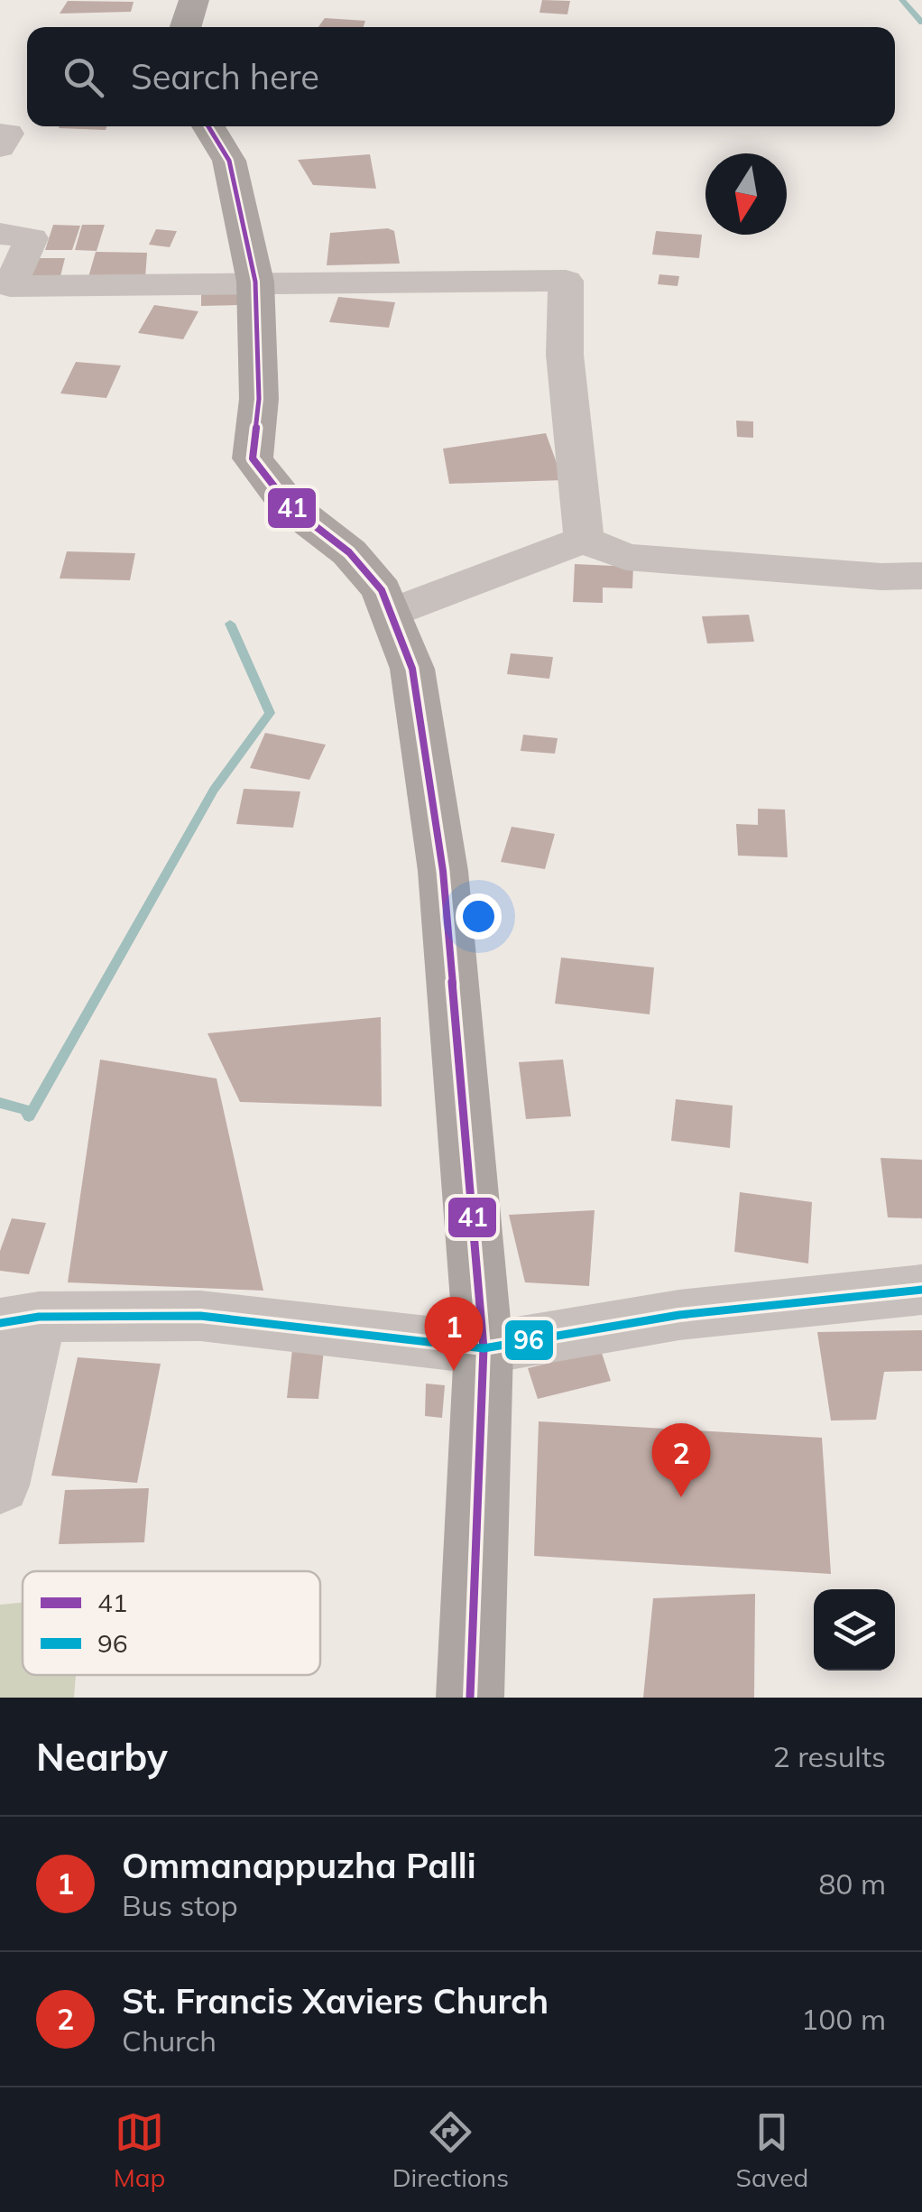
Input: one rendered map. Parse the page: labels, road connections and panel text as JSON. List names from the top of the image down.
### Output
{
  "lines": ["transit line 41", "transit line 96"],
  "legend": ["41", "96"],
  "north": "bottom",
  "page": {
    "search": "Search here",
    "pins": ["1", "2"],
    "heading": ["Nearby", "2 results"],
    "list": [
      {
        "mark": "1",
        "name": "Ommanappuzha Palli",
        "note": "Bus stop",
        "value": "80 m"
      },
      {
        "mark": "2",
        "name": "St. Francis Xaviers Church",
        "note": "Church",
        "value": "100 m"
      }
    ],
    "nav": ["Map", "Directions", "Saved"]
  }
}
